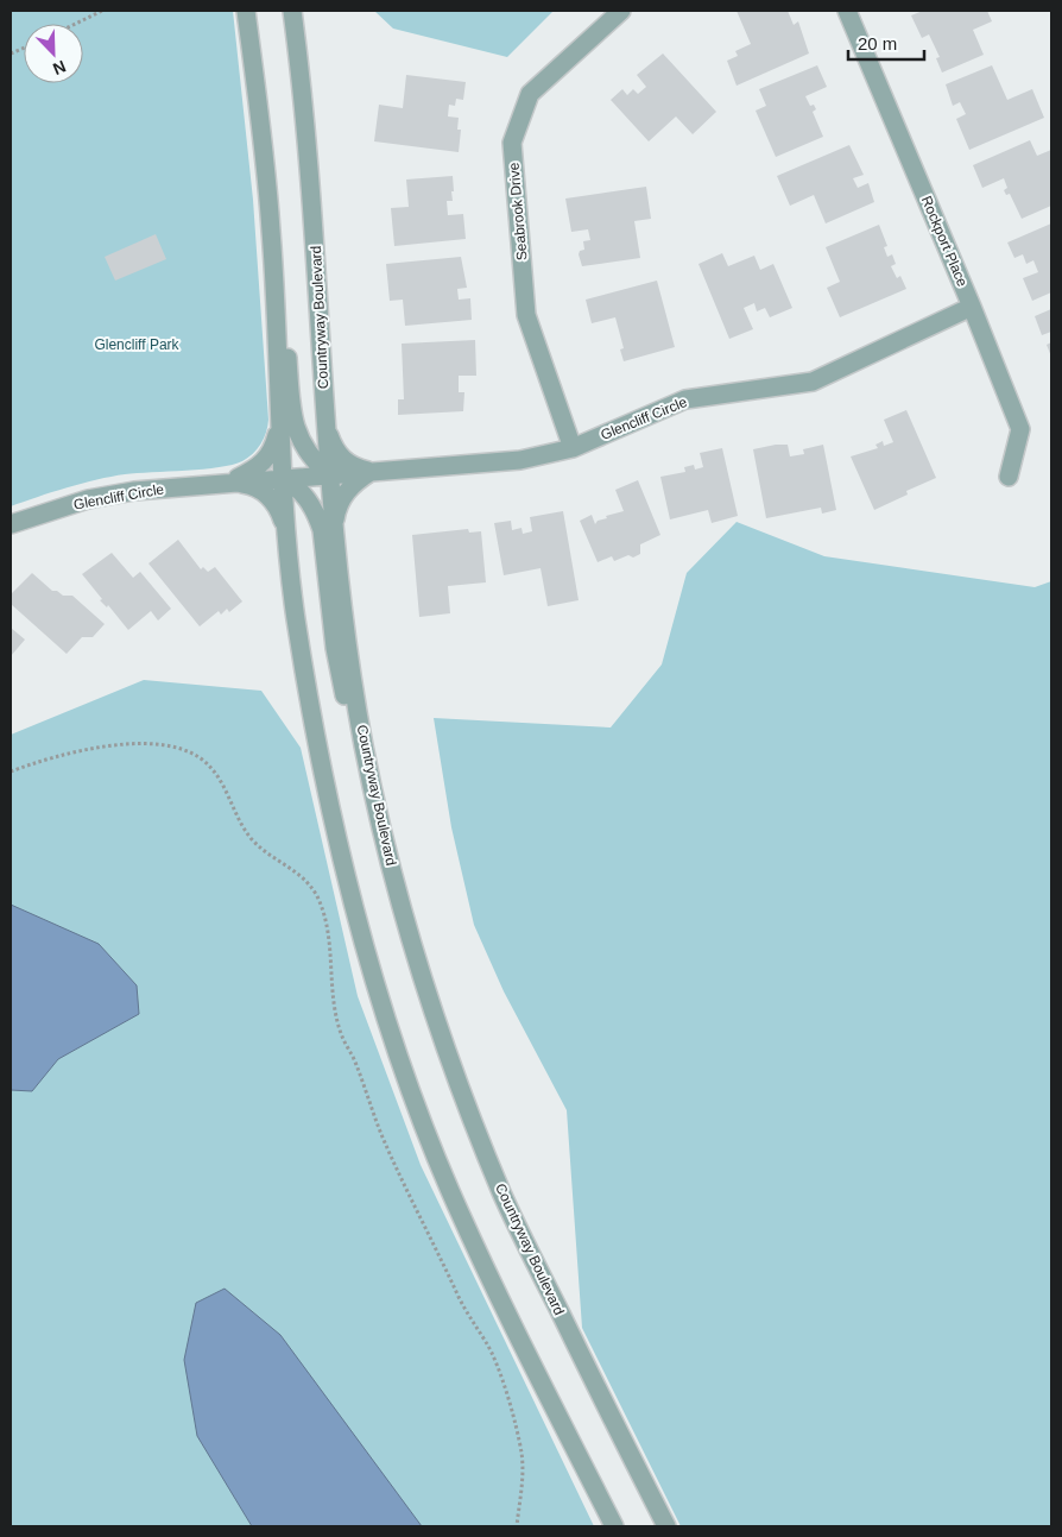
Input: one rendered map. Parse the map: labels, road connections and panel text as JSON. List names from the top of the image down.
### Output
{
  "streets": {
    "street": [
      "Seabrook Drive",
      "Rockport Place",
      "Countryway Boulevard",
      "Glencliff Circle"
    ]
  },
  "crossings": [
    ["Seabrook Drive", "Glencliff Circle"],
    ["Rockport Place", "Glencliff Circle"],
    ["Countryway Boulevard", "Glencliff Circle"]
  ],
  "parks": ["Glencliff Park"],
  "scale_bar": "20 m",
  "north": "bottom right"
}
